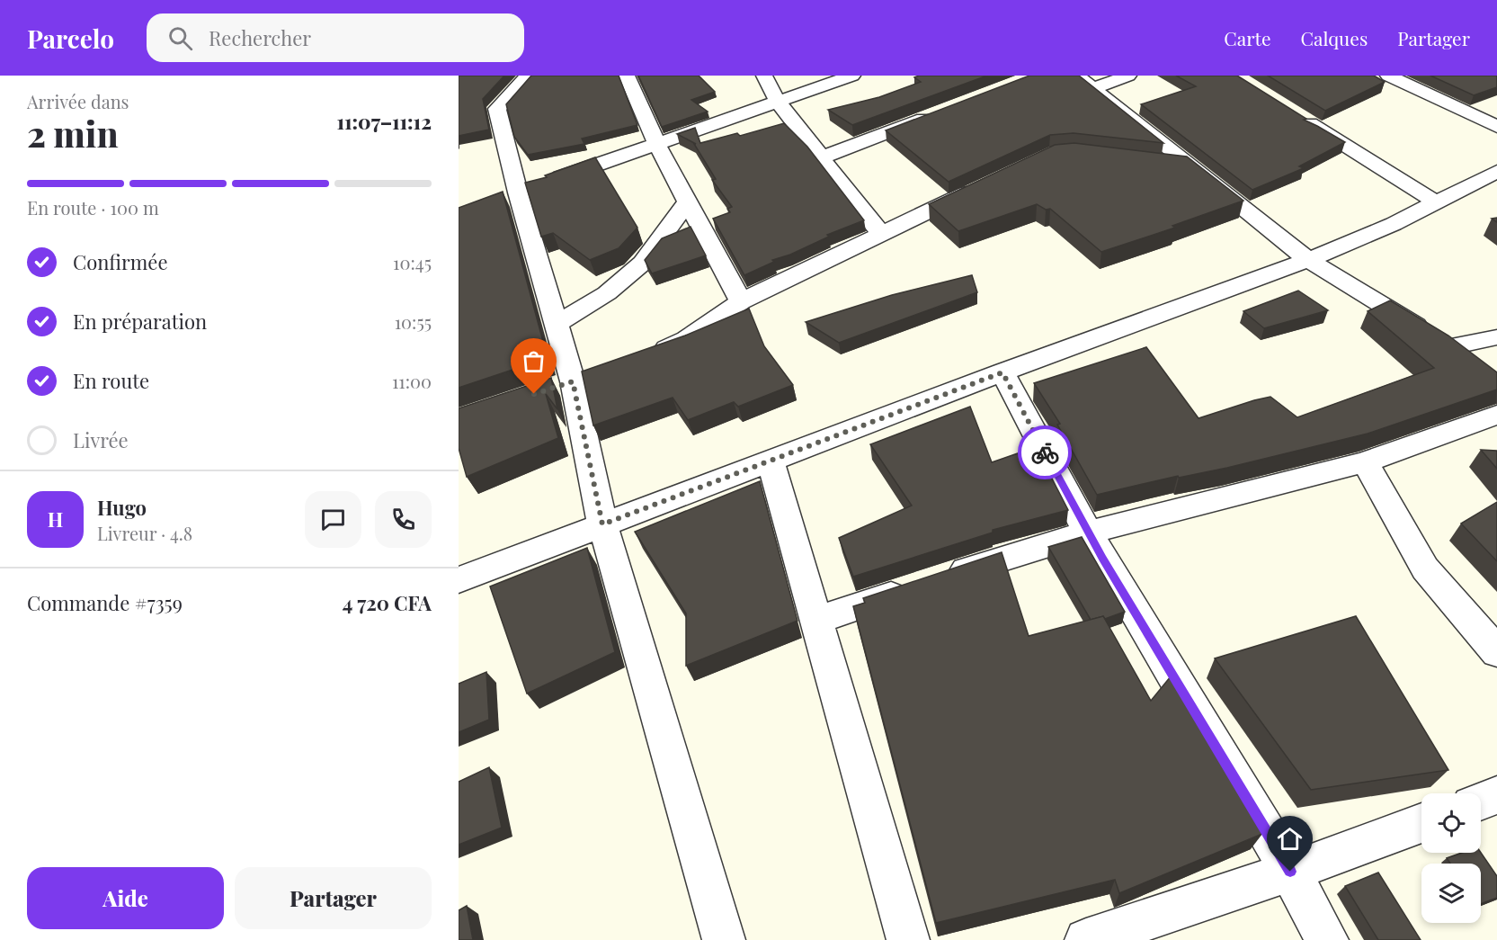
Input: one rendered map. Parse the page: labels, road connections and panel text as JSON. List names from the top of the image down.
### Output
{
  "page": {
    "header": "Parcelo",
    "search": "Rechercher",
    "nav": ["Carte", "Calques", "Partager"],
    "heading": ["2 min", "Arrivée dans", "11:07–11:12"],
    "panel": [
      "Hugo",
      "Livreur · 4.8",
      "Commande #7359",
      "4 720 CFA"
    ],
    "bar": "En route · 100 m",
    "list": [
      ["Confirmée", "10:45"],
      ["En préparation", "10:55"],
      ["En route", "11:00"],
      "Livrée"
    ],
    "round": "H",
    "buttons": ["Aide", "Partager"]
  }
}
